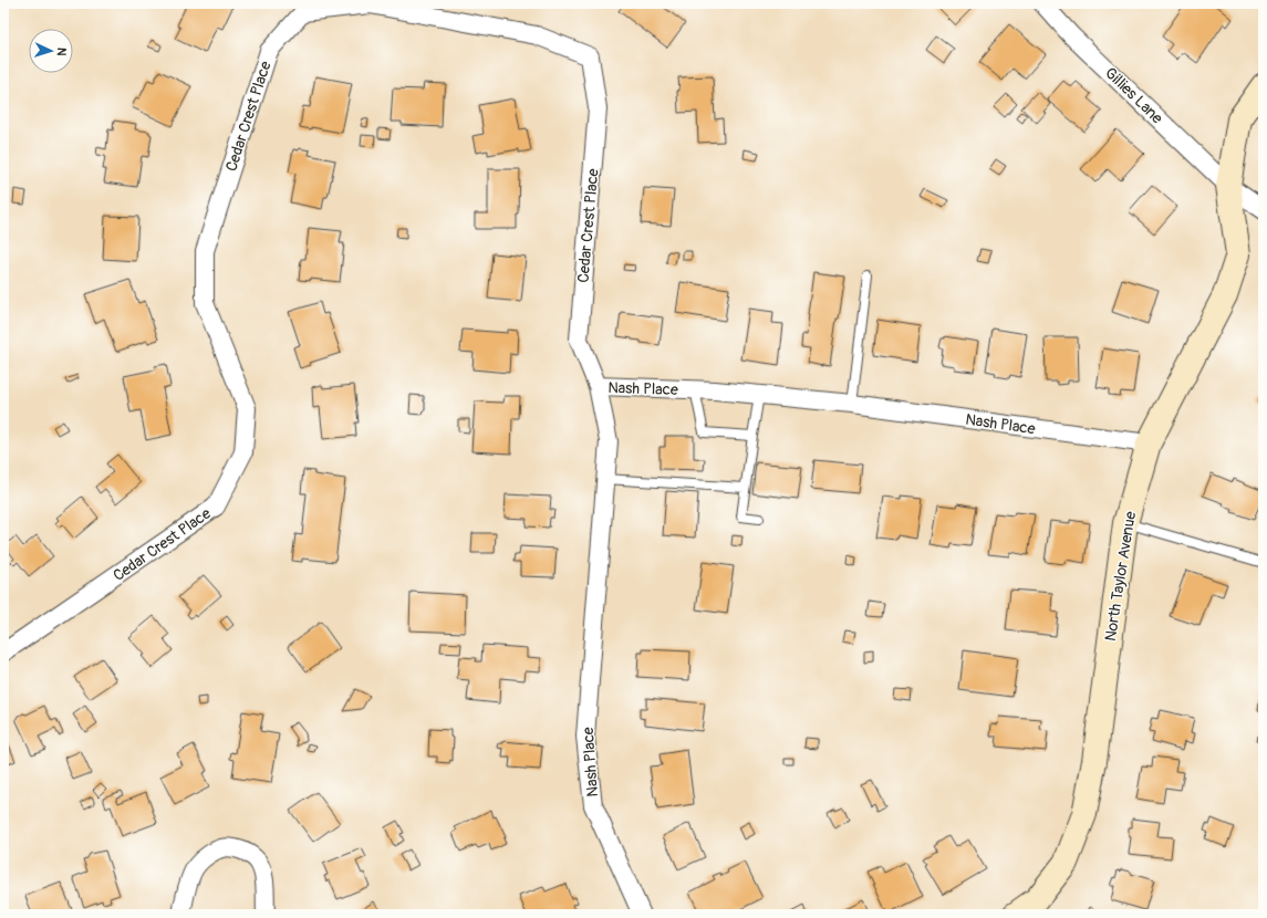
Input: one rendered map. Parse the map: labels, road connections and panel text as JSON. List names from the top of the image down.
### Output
{
  "streets": {
    "street": [
      "Gillies Lane",
      "Cedar Crest Place",
      "Nash Place",
      "North Taylor Avenue"
    ]
  },
  "crossings": [
    ["Gillies Lane", "North Taylor Avenue"],
    ["Cedar Crest Place", "Nash Place"],
    ["Nash Place", "North Taylor Avenue"]
  ],
  "north": "right"
}
